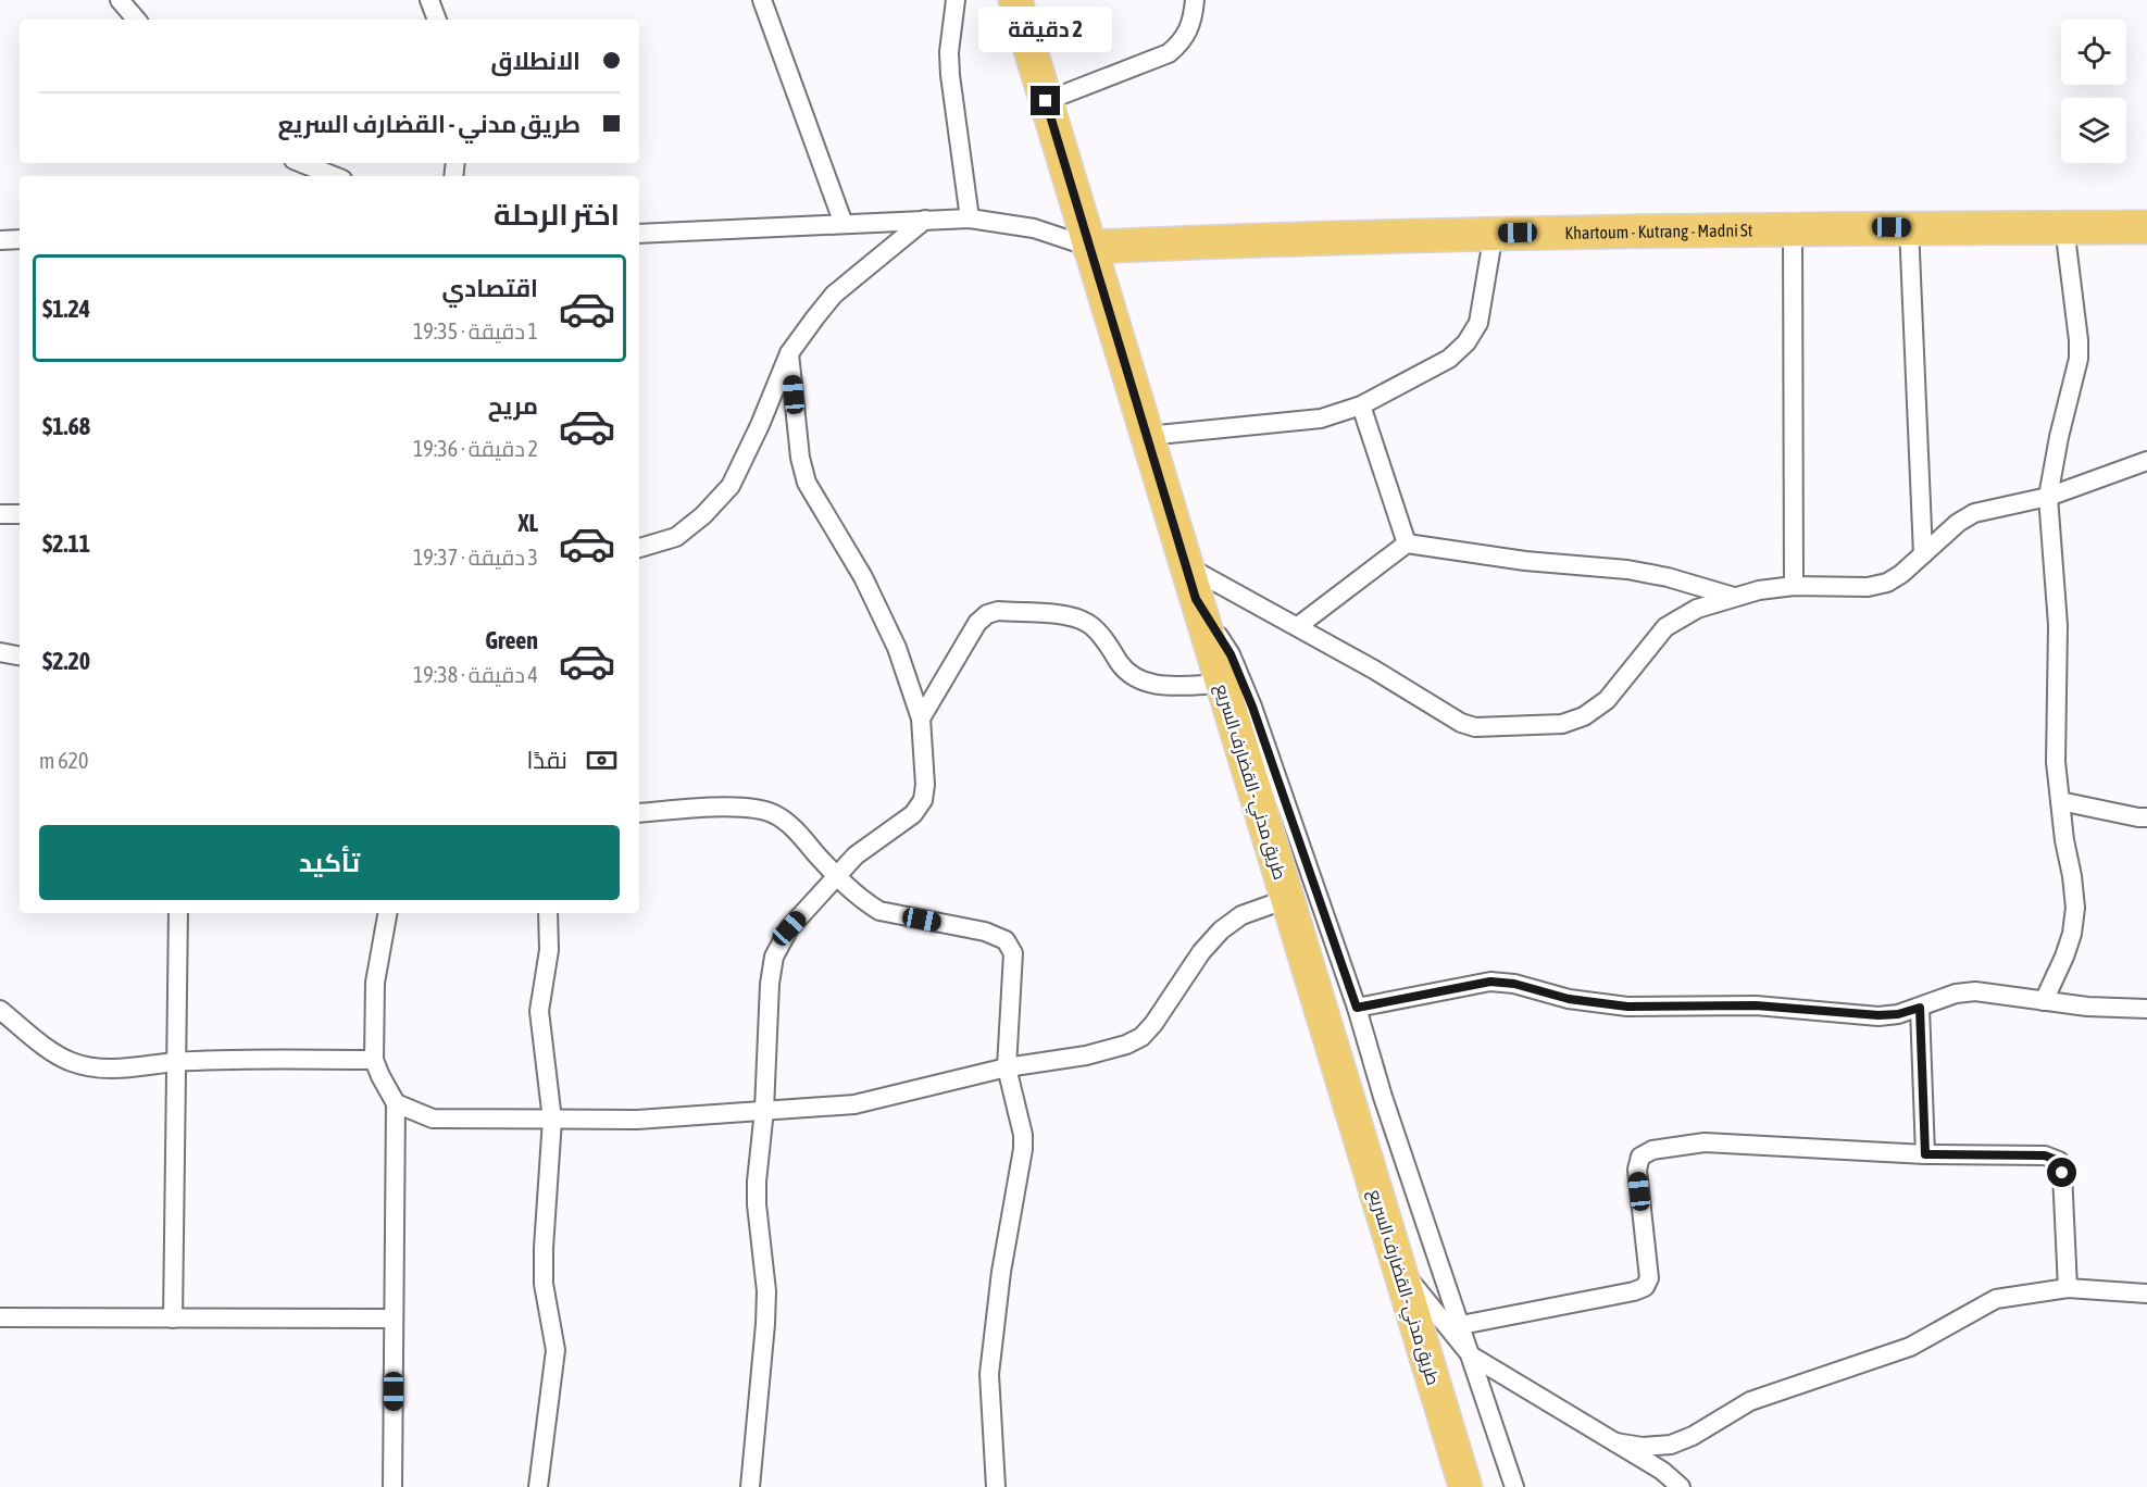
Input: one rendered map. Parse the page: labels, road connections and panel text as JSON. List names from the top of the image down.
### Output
{
  "streets": {
    "highway": ["Khartoum - Kutrang - Madni St", "طريق مدني - القضارف السريع"]
  },
  "crossings": [
    ["Khartoum - Kutrang - Madni St", "طريق مدني - القضارف السريع"]
  ],
  "page": {
    "bubble": "2 دقيقة",
    "banner": ["الانطلاق", "طريق مدني - القضارف السريع"],
    "heading": "اختر الرحلة",
    "list": [
      {
        "name": "اقتصادي",
        "note": "1 دقيقة · 19:35",
        "value": "$1.24"
      },
      {
        "name": "مريح",
        "note": "2 دقيقة · 19:36",
        "value": "$1.68"
      },
      {
        "name": "XL",
        "note": "3 دقيقة · 19:37",
        "value": "$2.11"
      },
      {
        "name": "Green",
        "note": "4 دقيقة · 19:38",
        "value": "$2.20"
      }
    ],
    "pay": ["نقدًا", "620 m"],
    "buttons": "تأكيد"
  }
}
